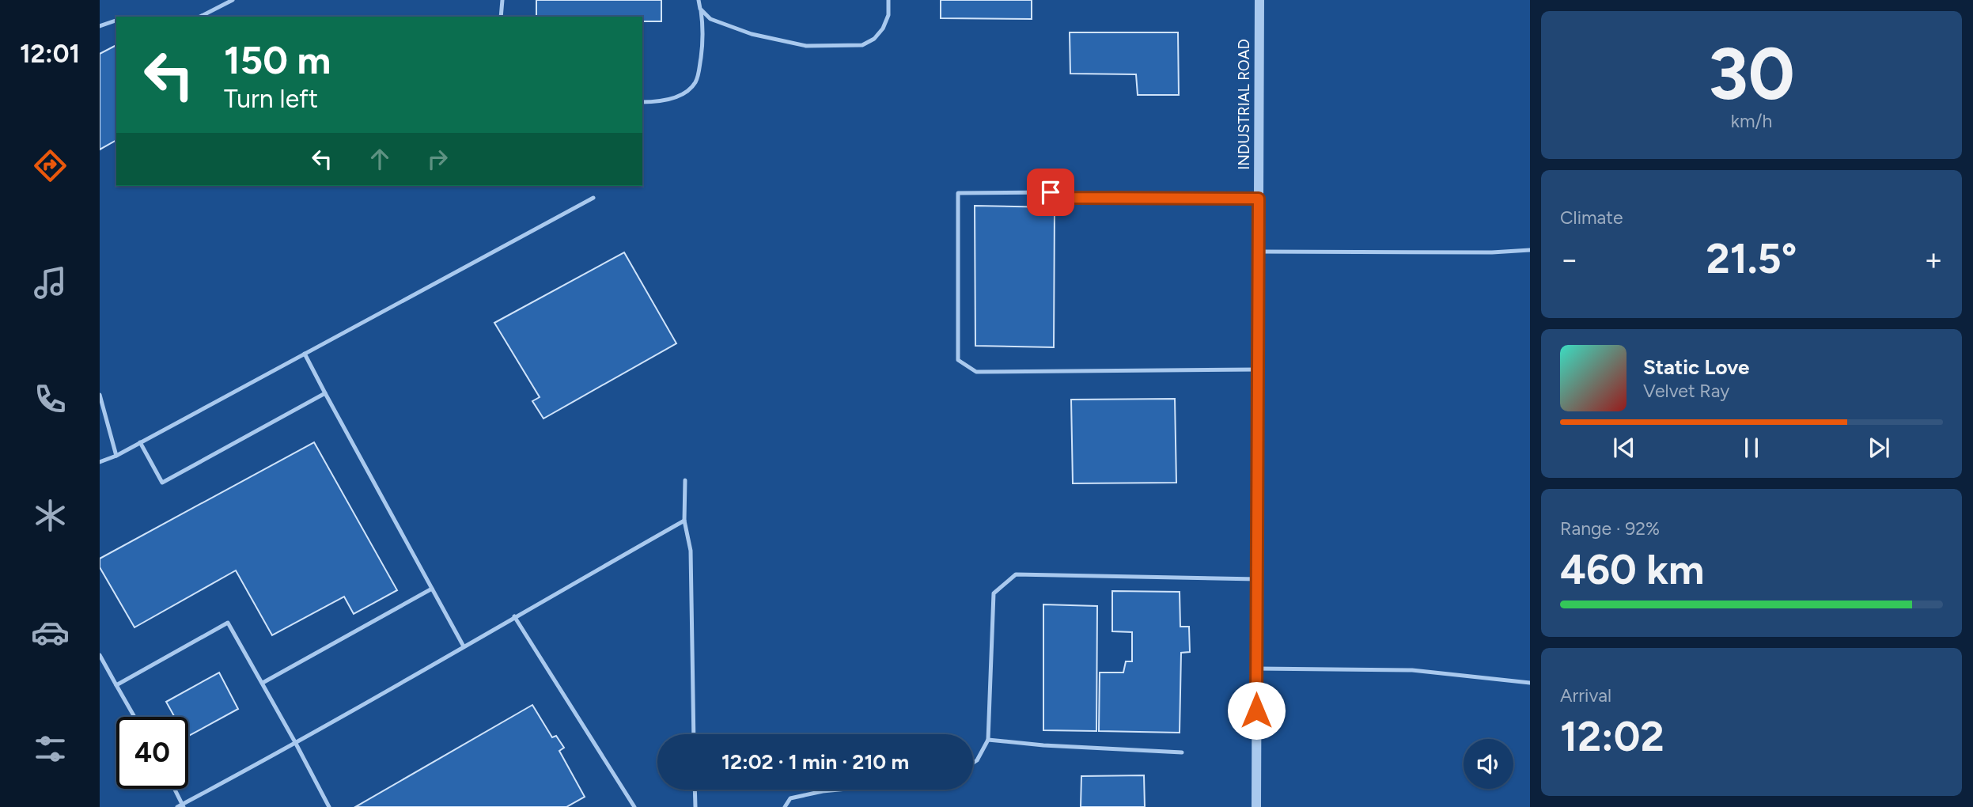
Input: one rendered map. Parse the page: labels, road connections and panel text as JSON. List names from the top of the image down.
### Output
{
  "streets": {
    "street": ["INDUSTRIAL ROAD"]
  },
  "page": {
    "tabs": "12:01",
    "tile": [
      ["30", "km/h"],
      "Climate",
      ["Range · 92%", "460 km"],
      ["Arrival", "12:02"]
    ],
    "turn": ["150 m", "Turn left"],
    "heat": ["−", "21.5°", "+"],
    "song": ["Static Love", "Velvet Ray"],
    "limit": "40",
    "trip": "12:02 · 1 min · 210 m"
  }
}
